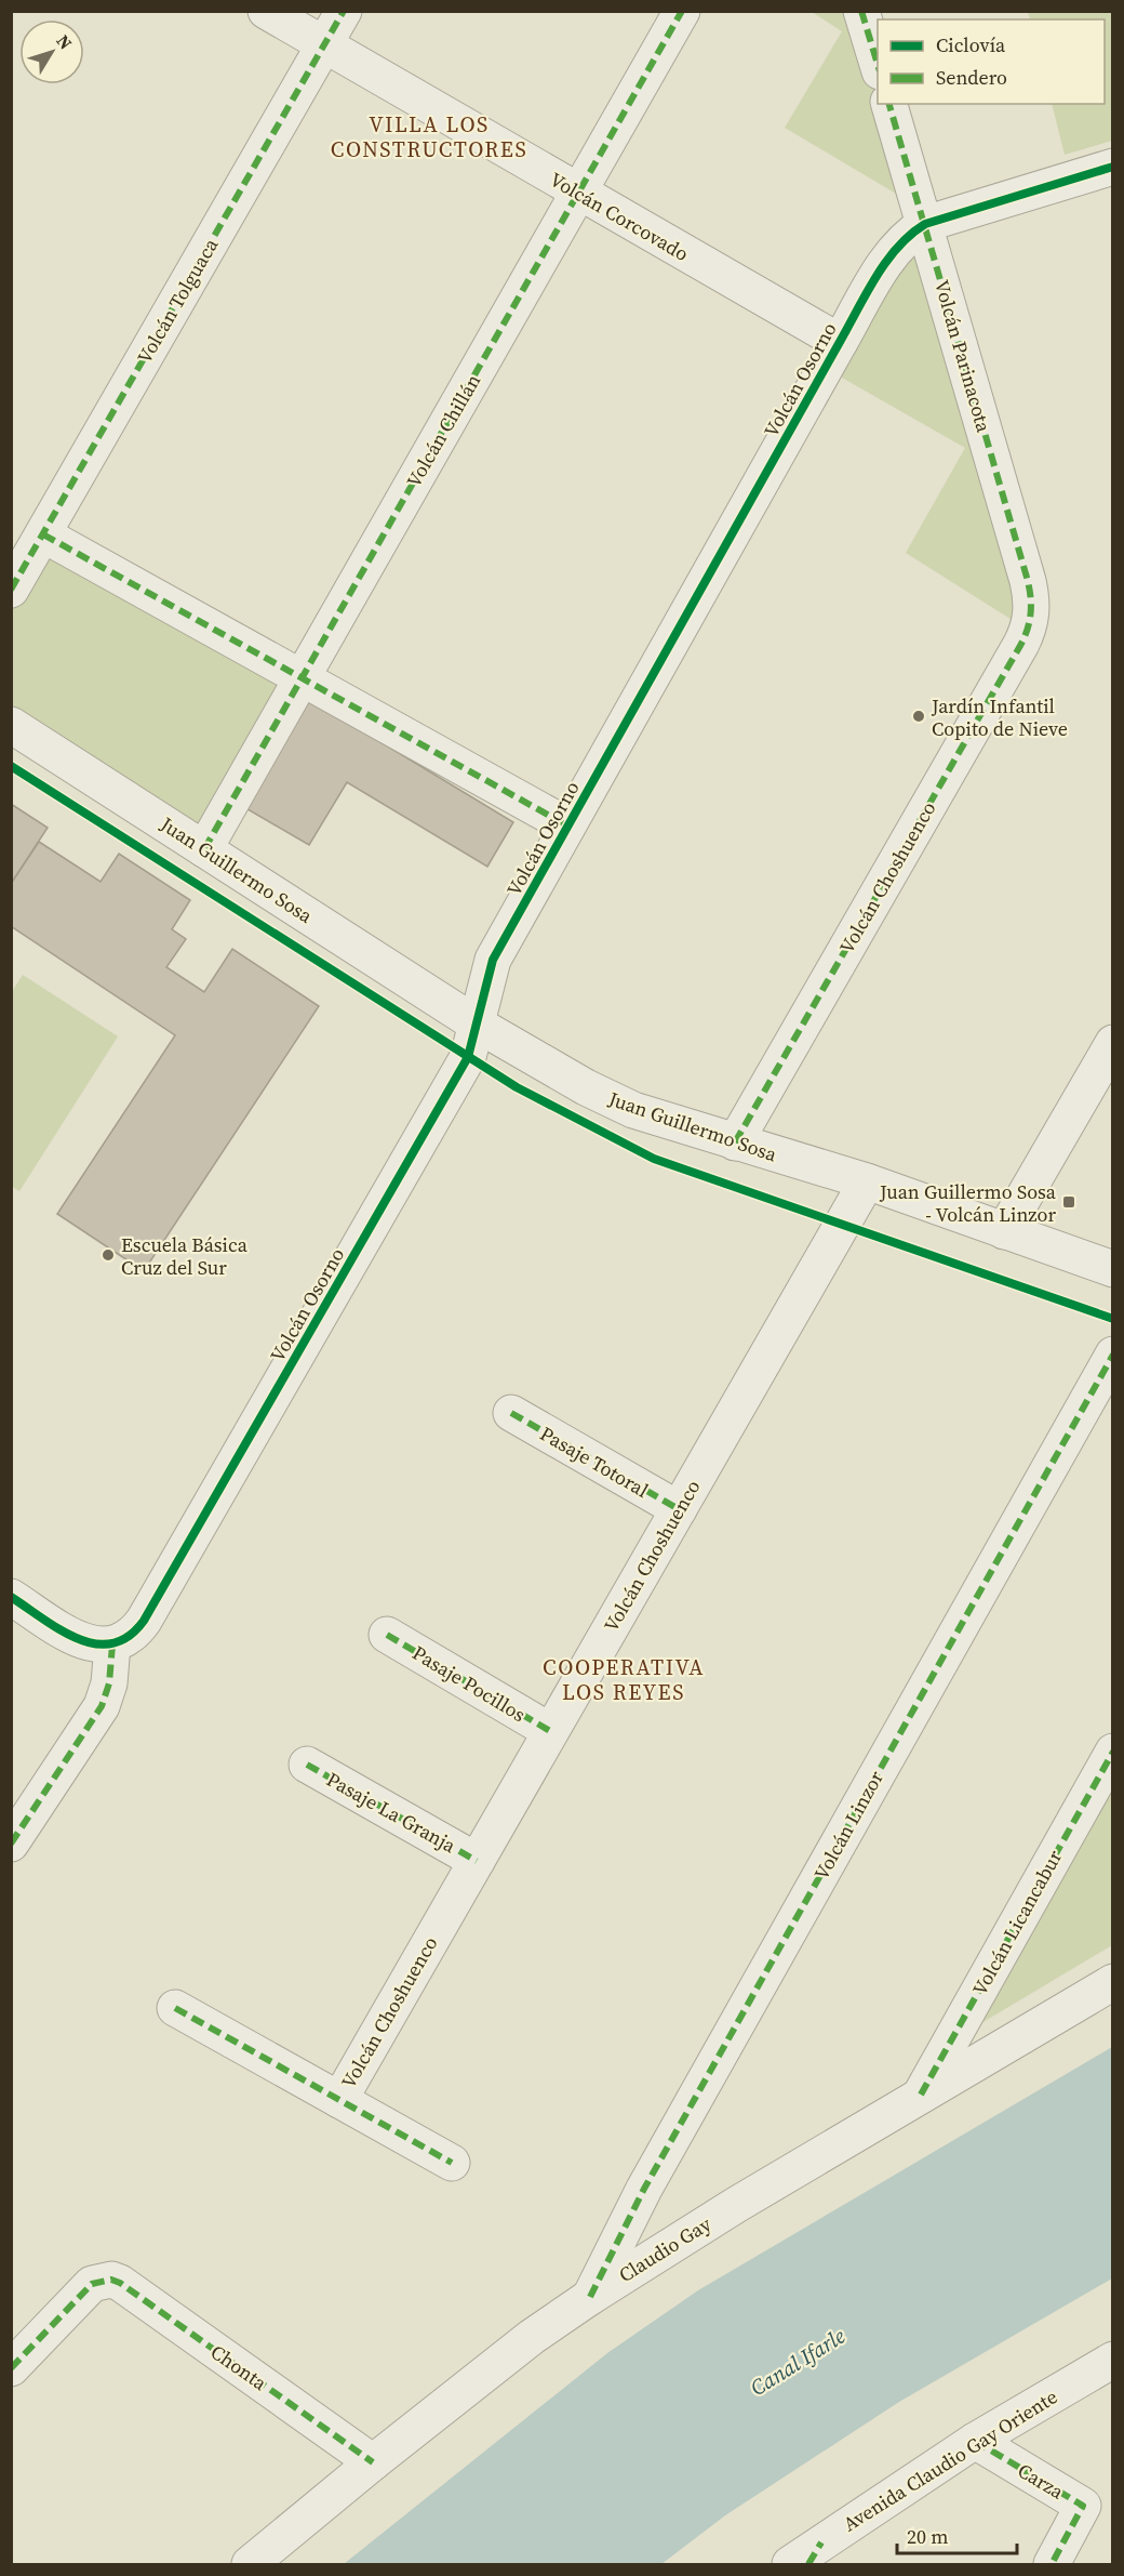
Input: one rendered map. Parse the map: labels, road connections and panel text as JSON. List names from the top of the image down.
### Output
{
  "streets": {
    "street": [
      "Volcán Corcovado",
      "Volcán Tolguaca",
      "Volcán Parinacota",
      "Volcán Osorno",
      "Volcán Chillán",
      "Juan Guillermo Sosa",
      "Volcán Choshuenco",
      "Pasaje Totoral",
      "Pasaje Pocillos",
      "Pasaje La Granja",
      "Volcán Linzor",
      "Volcán Licancabur",
      "Claudio Gay",
      "Chonta",
      "Avenida Claudio Gay Oriente",
      "Carza"
    ]
  },
  "crossings": [
    ["Volcán Corcovado", "Volcán Tolguaca"],
    ["Volcán Corcovado", "Volcán Osorno"],
    ["Volcán Corcovado", "Volcán Chillán"],
    ["Volcán Parinacota", "Volcán Osorno"],
    ["Volcán Parinacota", "Volcán Choshuenco"],
    ["Volcán Osorno", "Juan Guillermo Sosa"],
    ["Volcán Chillán", "Juan Guillermo Sosa"],
    ["Juan Guillermo Sosa", "Volcán Choshuenco"],
    ["Volcán Choshuenco", "Pasaje Totoral"],
    ["Volcán Choshuenco", "Pasaje Pocillos"],
    ["Volcán Choshuenco", "Pasaje La Granja"],
    ["Volcán Linzor", "Claudio Gay"],
    ["Volcán Licancabur", "Claudio Gay"],
    ["Claudio Gay", "Chonta"],
    ["Avenida Claudio Gay Oriente", "Carza"]
  ],
  "districts": ["VILLA LOS CONSTRUCTORES", "COOPERATIVA LOS REYES"],
  "water": ["Canal Ifarle"],
  "places": {
    "other": ["Jardín Infantil Copito de Nieve", "Escuela Básica Cruz del Sur"],
    "transit": ["Juan Guillermo Sosa - Volcán Linzor"]
  },
  "legend": ["Ciclovía", "Sendero"],
  "scale_bar": "20 m",
  "north": "top right"
}
